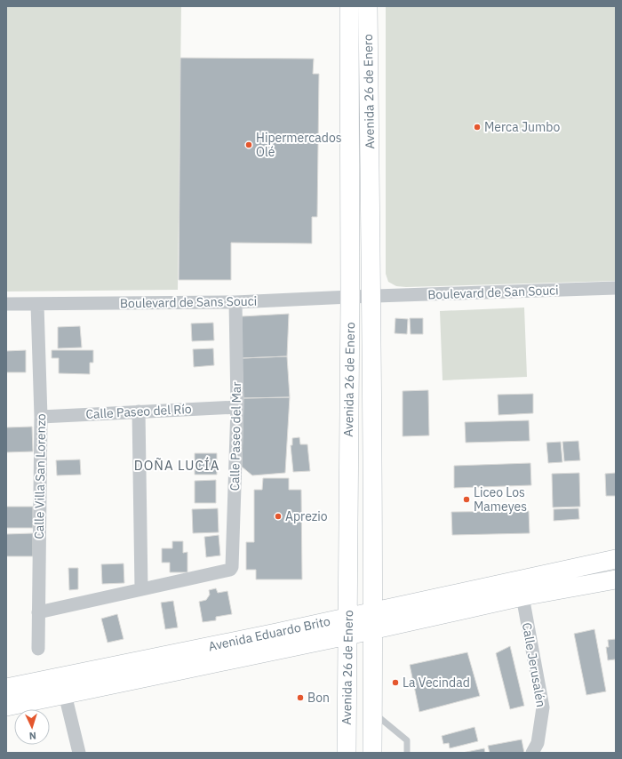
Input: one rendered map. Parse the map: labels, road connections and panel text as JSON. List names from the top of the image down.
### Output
{
  "streets": {
    "street": [
      "Avenida 26 de Enero",
      "Boulevard de San Souci",
      "Boulevard de Sans Souci",
      "Calle Paseo del Río",
      "Calle Paseo del Mar",
      "Calle Villa San Lorenzo",
      "Avenida Eduardo Brito",
      "Calle Jerusalén"
    ]
  },
  "crossings": [
    ["Avenida 26 de Enero", "Boulevard de San Souci"],
    ["Avenida 26 de Enero", "Boulevard de Sans Souci"],
    ["Avenida 26 de Enero", "Avenida Eduardo Brito"],
    ["Boulevard de San Souci", "Boulevard de Sans Souci"],
    ["Boulevard de Sans Souci", "Calle Paseo del Mar"],
    ["Boulevard de Sans Souci", "Calle Villa San Lorenzo"],
    ["Calle Paseo del Río", "Calle Paseo del Mar"],
    ["Calle Paseo del Río", "Calle Villa San Lorenzo"],
    ["Avenida Eduardo Brito", "Calle Jerusalén"]
  ],
  "districts": ["DOÑA LUCÍA"],
  "places": [
    "Merca Jumbo",
    "Hipermercados Olé",
    "Liceo Los Mameyes",
    "Aprezio",
    "La Vecindad",
    "Bon"
  ],
  "north": "bottom"
}
